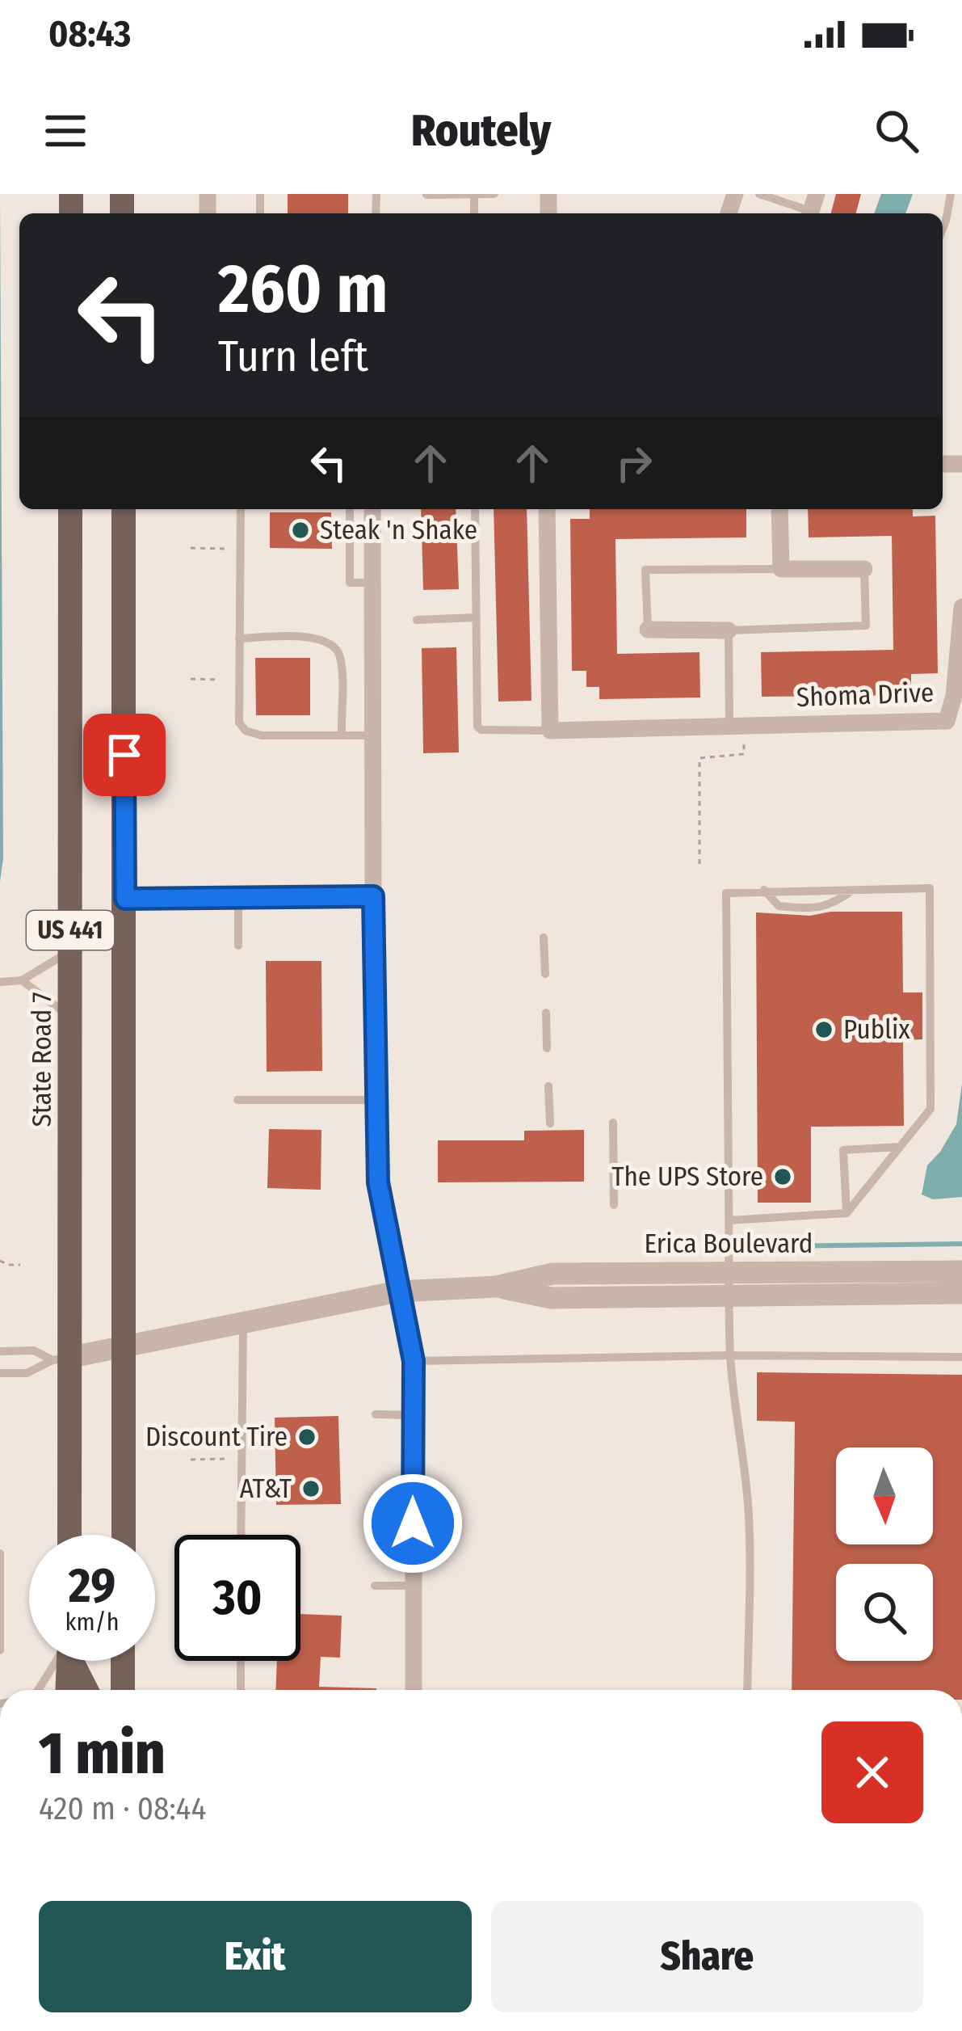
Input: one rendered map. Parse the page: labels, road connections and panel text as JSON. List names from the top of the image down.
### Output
{
  "streets": {
    "main road": ["US 441", "State Road 7"],
    "street": ["Shoma Drive", "Erica Boulevard"]
  },
  "crossings": [
    ["US 441", "Erica Boulevard"],
    ["State Road 7", "Erica Boulevard"]
  ],
  "places": [
    "Steak 'n Shake",
    "Publix",
    "The UPS Store",
    "Discount Tire",
    "AT&T"
  ],
  "north": "bottom",
  "page": {
    "status": "08:43",
    "header": "Routely",
    "turn": ["260 m", "Turn left"],
    "speed": "29 km/h",
    "limit": "30",
    "heading": ["1 min", "420 m · 08:44"],
    "buttons": ["Exit", "Share"]
  }
}
